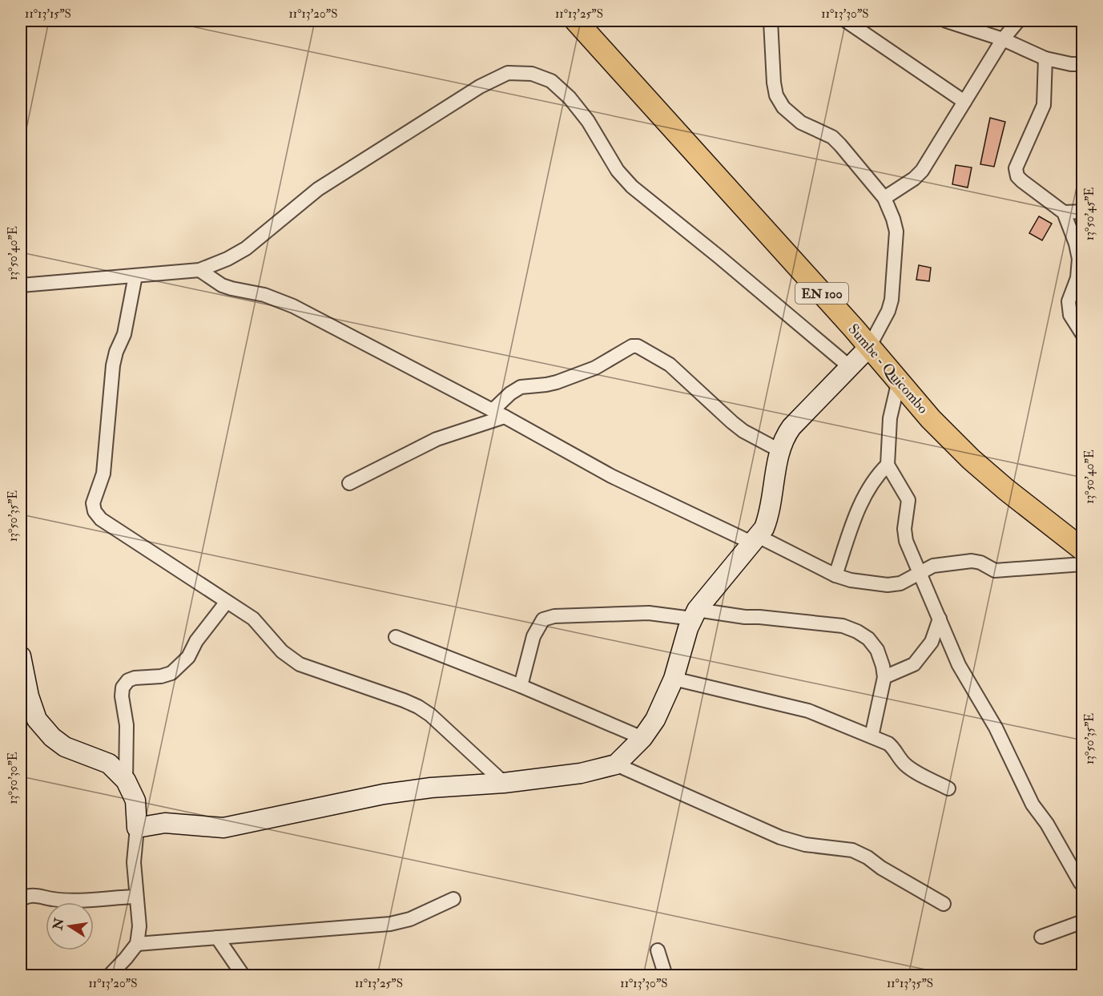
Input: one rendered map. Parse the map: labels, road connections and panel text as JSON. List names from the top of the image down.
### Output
{
  "streets": {
    "main road": ["EN 100", "Sumbe - Quicombo"]
  },
  "north": "left",
  "coordinates": [
    "11°13'15\"S",
    "11°13'20\"S",
    "11°13'25\"S",
    "11°13'30\"S",
    "13°50'45\"E",
    "13°50'40\"E",
    "13°50'35\"E",
    "13°50'30\"E",
    "11°13'35\"S"
  ]
}
